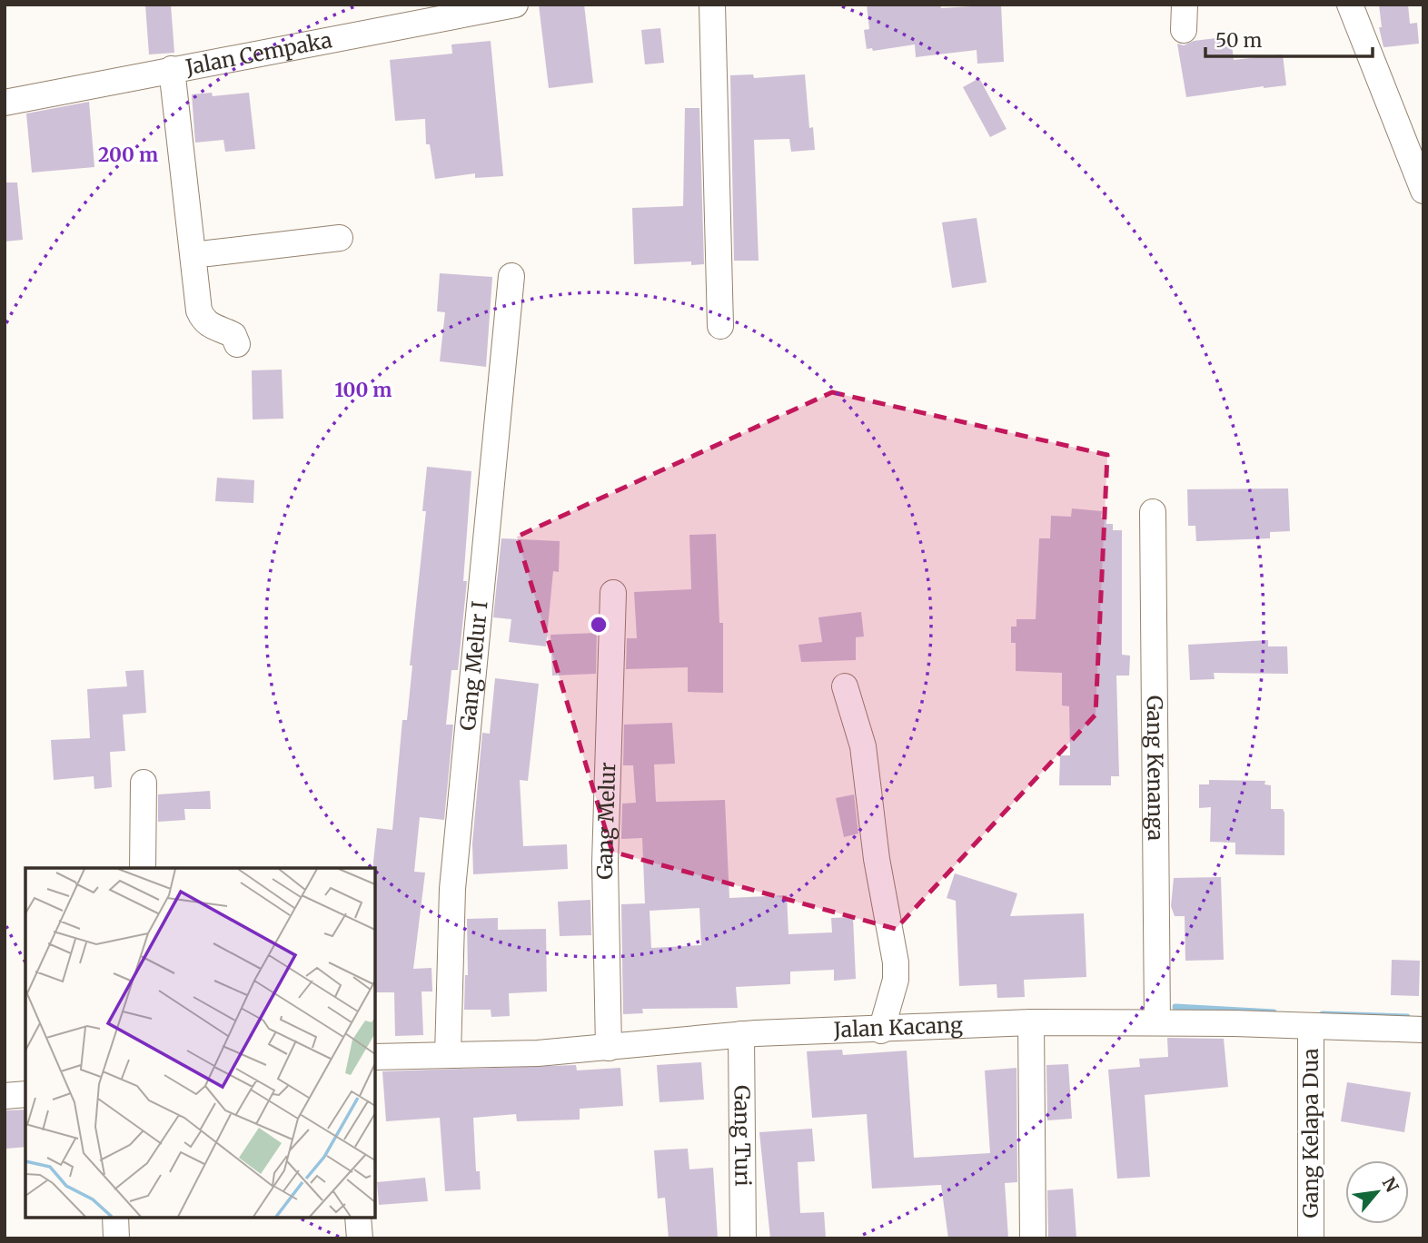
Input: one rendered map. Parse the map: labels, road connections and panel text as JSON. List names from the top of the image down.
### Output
{
  "streets": {
    "street": [
      "Jalan Cempaka",
      "Gang Melur I",
      "Gang Kenanga",
      "Gang Melur",
      "Jalan Kacang",
      "Gang Kelapa Dua",
      "Gang Turi"
    ]
  },
  "crossings": [
    ["Gang Melur I", "Jalan Kacang"],
    ["Gang Kenanga", "Jalan Kacang"],
    ["Gang Melur", "Jalan Kacang"],
    ["Jalan Kacang", "Gang Kelapa Dua"],
    ["Jalan Kacang", "Gang Turi"]
  ],
  "scale_bar": "50 m",
  "north": "top right",
  "rings": ["200 m", "100 m"]
}
